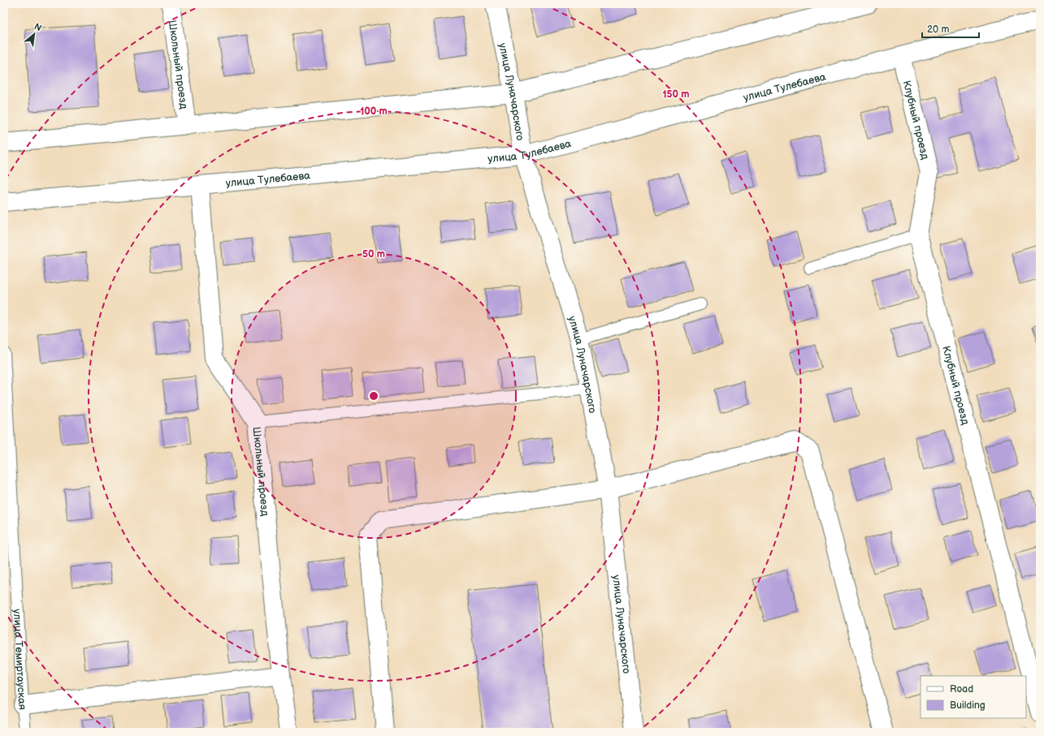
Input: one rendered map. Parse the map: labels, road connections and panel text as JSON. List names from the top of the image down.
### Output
{
  "streets": {
    "street": [
      "Школьный проезд",
      "улица Тулебаева",
      "улица Луначарского",
      "Клубный проезд"
    ],
    "lane": ["улица Темиртауская"]
  },
  "crossings": [
    ["Школьный проезд", "улица Тулебаева"],
    ["улица Тулебаева", "улица Луначарского"],
    ["улица Тулебаева", "Клубный проезд"]
  ],
  "legend": ["Road", "Building"],
  "scale_bar": "20 m",
  "north": "top right",
  "rings": ["150 m", "100 m", "50 m"]
}
